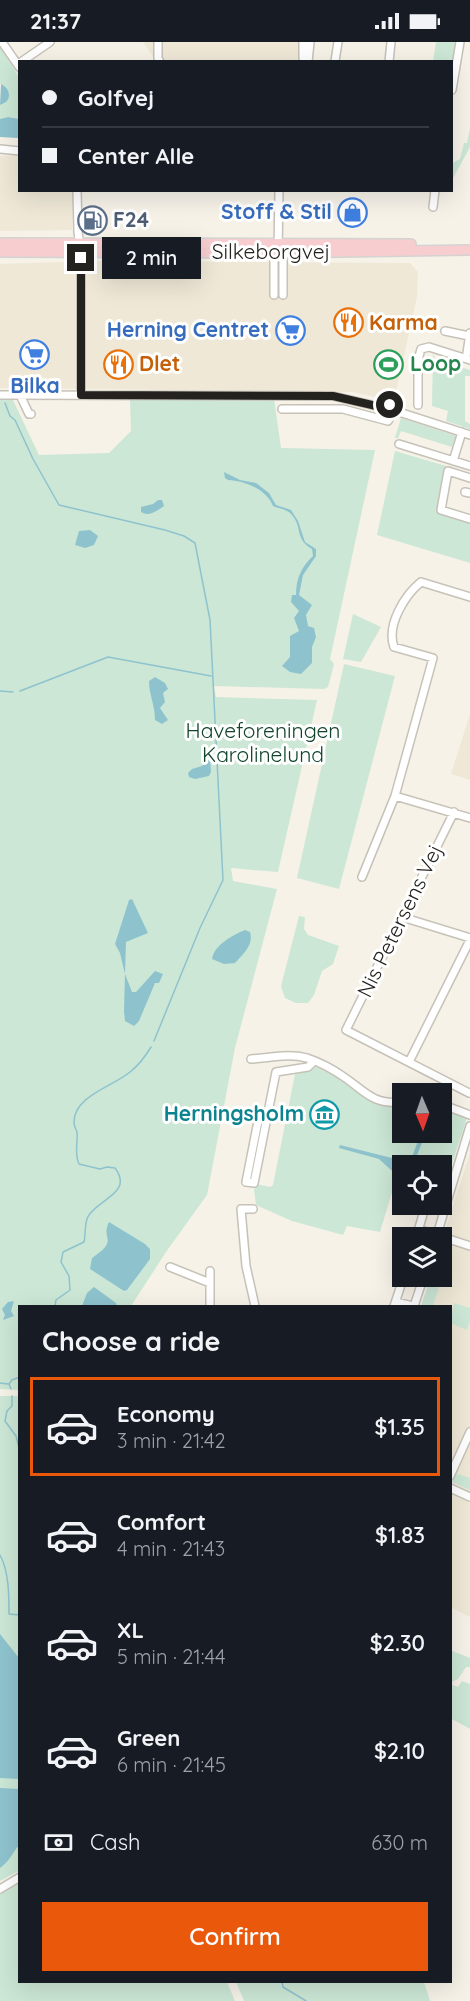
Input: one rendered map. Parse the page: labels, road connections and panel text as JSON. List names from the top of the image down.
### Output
{
  "streets": {
    "main road": ["Silkeborgvej"],
    "street": ["Nis Petersens Vej"]
  },
  "parks": ["Haveforeningen Karolinelund"],
  "places": {
    "shop": ["Stoff & Stil"],
    "fuel station": ["F24"],
    "restaurant": ["Karma", "Dlet"],
    "supermarket": ["Herning Centret", "Bilka"],
    "sports": ["Loop"],
    "museum": ["Herningsholm"]
  },
  "north": "bottom",
  "page": {
    "status": "21:37",
    "banner": ["Golfvej", "Center Alle"],
    "bubble": "2 min",
    "heading": "Choose a ride",
    "list": [
      {
        "name": "Economy",
        "note": "3 min · 21:42",
        "value": "$1.35"
      },
      {
        "name": "Comfort",
        "note": "4 min · 21:43",
        "value": "$1.83"
      },
      {
        "name": "XL",
        "note": "5 min · 21:44",
        "value": "$2.30"
      },
      {
        "name": "Green",
        "note": "6 min · 21:45",
        "value": "$2.10"
      }
    ],
    "pay": ["Cash", "630 m"],
    "buttons": "Confirm"
  }
}
